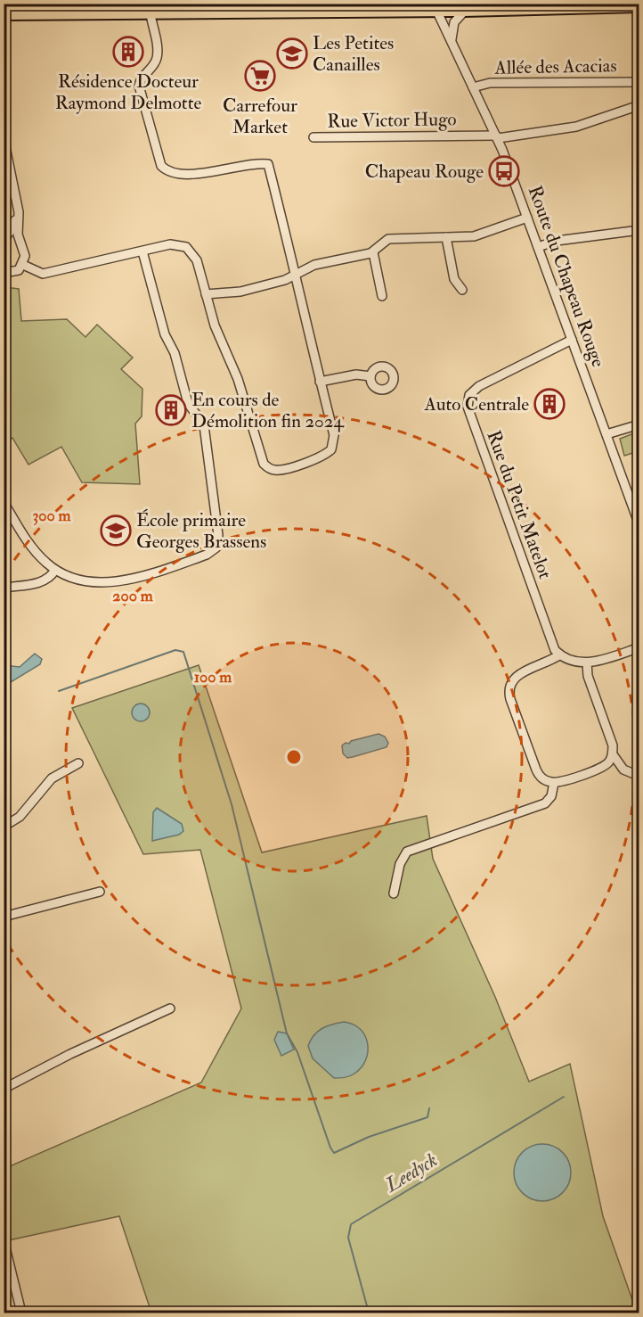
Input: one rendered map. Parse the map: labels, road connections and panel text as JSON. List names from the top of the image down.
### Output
{
  "streets": {
    "street": [
      "Allée des Acacias",
      "Rue Victor Hugo",
      "Route du Chapeau Rouge",
      "Rue du Petit Matelot"
    ]
  },
  "crossings": [
    ["Allée des Acacias", "Route du Chapeau Rouge"],
    ["Rue Victor Hugo", "Route du Chapeau Rouge"],
    ["Route du Chapeau Rouge", "Rue du Petit Matelot"]
  ],
  "water": ["Leedyck"],
  "places": {
    "building": ["Résidence Docteur Raymond Delmotte", "Auto Centrale", "En cours de Démolition fin 2024"],
    "school or university": ["Les Petites Canailles", "École primaire Georges Brassens"],
    "supermarket": ["Carrefour Market"],
    "bus stop": ["Chapeau Rouge"]
  },
  "rings": ["300 m", "200 m", "100 m"]
}
